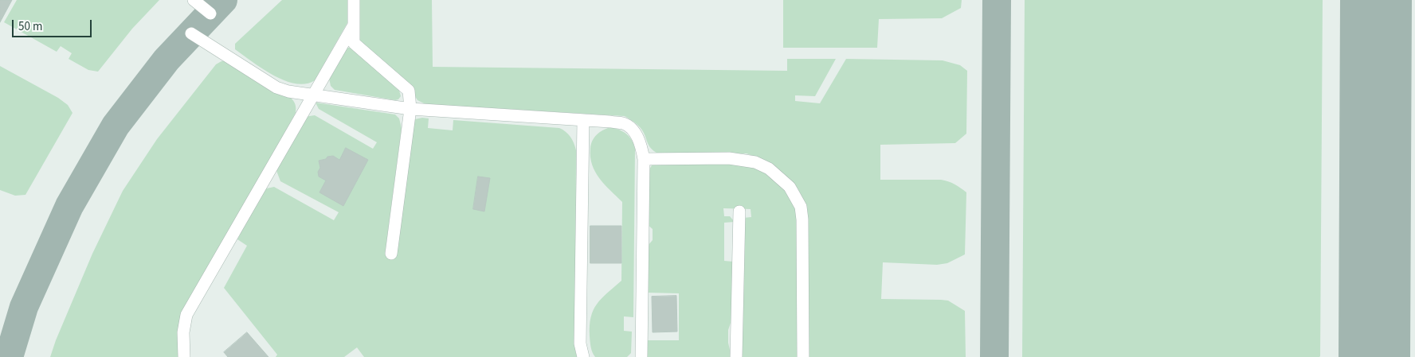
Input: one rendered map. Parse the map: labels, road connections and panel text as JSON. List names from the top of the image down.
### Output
{
  "scale_bar": "50 m"
}
